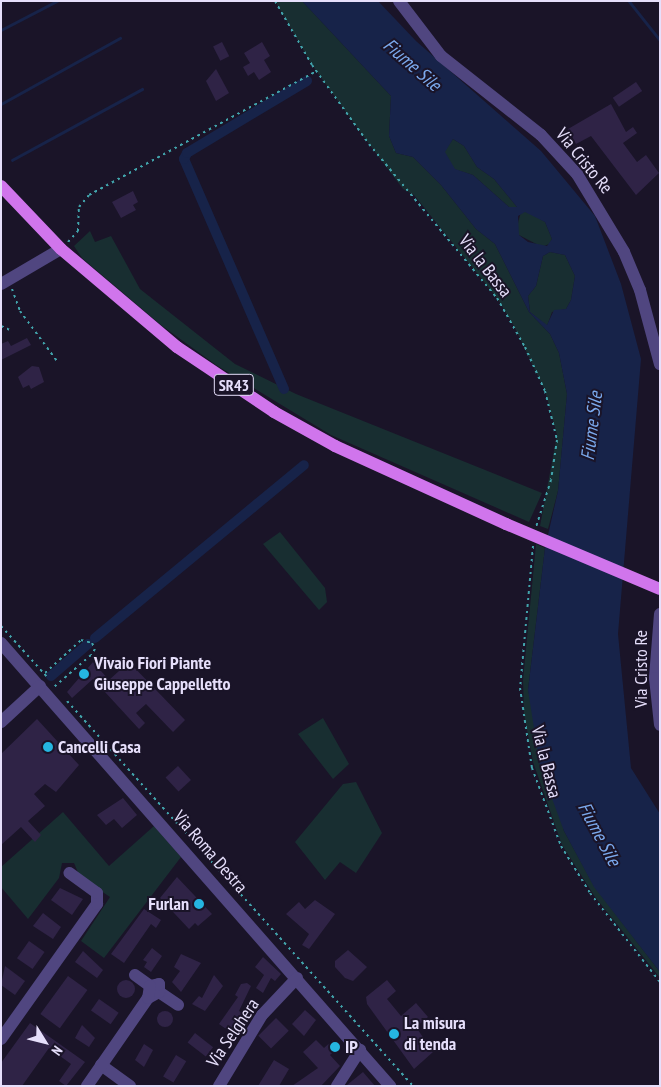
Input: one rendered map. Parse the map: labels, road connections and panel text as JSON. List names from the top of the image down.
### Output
{
  "streets": {
    "main road": ["SR43"],
    "street": ["Via Cristo Re", "Via Roma Destra", "Via Selghera"],
    "path": ["Via la Bassa"]
  },
  "crossings": [
    ["Via Roma Destra", "Via Selghera"]
  ],
  "water": ["Fiume Sile"],
  "places": [
    "Vivaio Fiori Piante Giuseppe Cappelletto",
    "Cancelli Casa",
    "Furlan",
    "La misura di tenda",
    "IP"
  ],
  "north": "bottom right"
}
